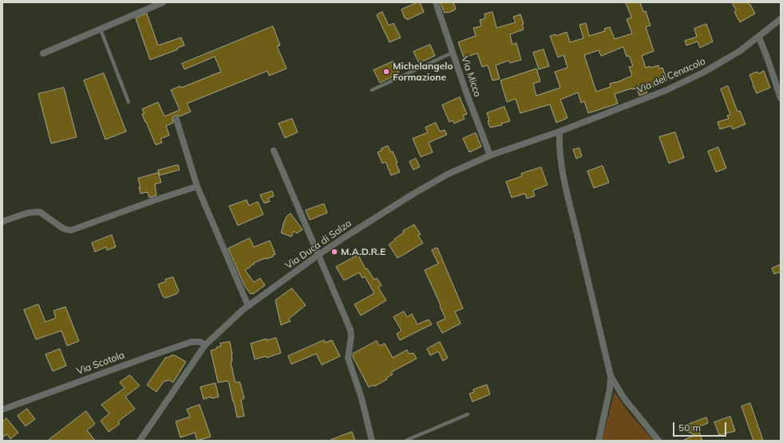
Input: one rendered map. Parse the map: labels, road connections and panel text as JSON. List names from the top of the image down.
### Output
{
  "streets": {
    "street": [
      "Via del Cenacolo",
      "Via Micco",
      "Via Duca di Salza",
      "Via Scotola"
    ]
  },
  "crossings": [
    ["Via del Cenacolo", "Via Duca di Salza"],
    ["Via Micco", "Via Duca di Salza"],
    ["Via Duca di Salza", "Via Scotola"]
  ],
  "places": ["Michelangelo Formazione", "M.A.D.R.E"],
  "scale_bar": "50 m"
}
